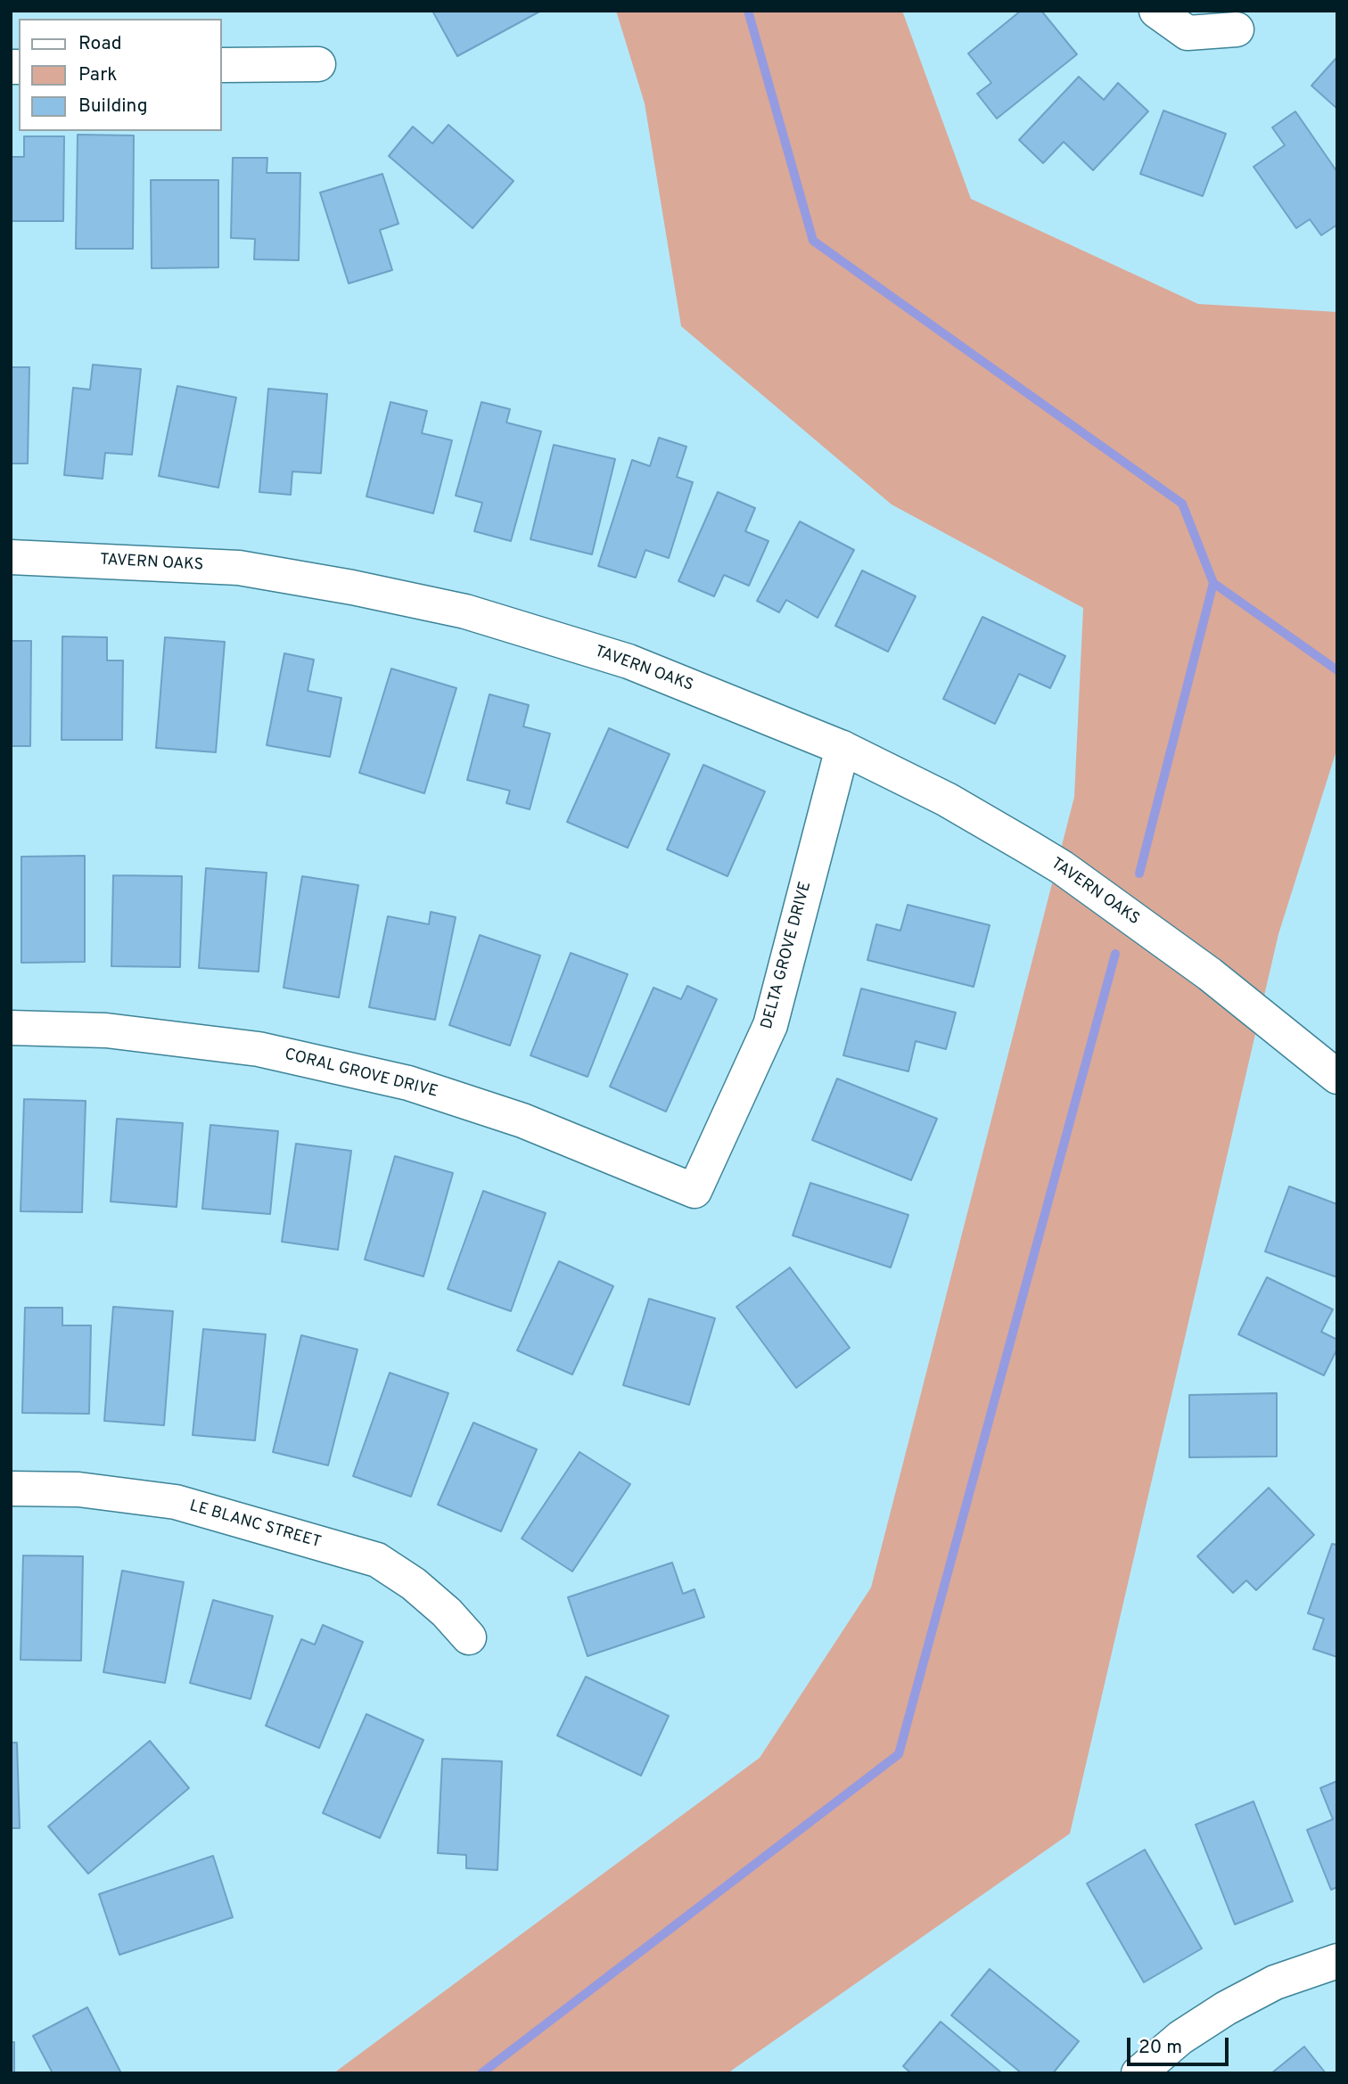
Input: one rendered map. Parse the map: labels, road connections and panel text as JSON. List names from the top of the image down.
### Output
{
  "streets": {
    "street": [
      "TAVERN OAKS",
      "DELTA GROVE DRIVE",
      "CORAL GROVE DRIVE",
      "LE BLANC STREET"
    ]
  },
  "crossings": [
    ["TAVERN OAKS", "DELTA GROVE DRIVE"],
    ["DELTA GROVE DRIVE", "CORAL GROVE DRIVE"]
  ],
  "legend": ["Road", "Park", "Building"],
  "scale_bar": "20 m"
}
